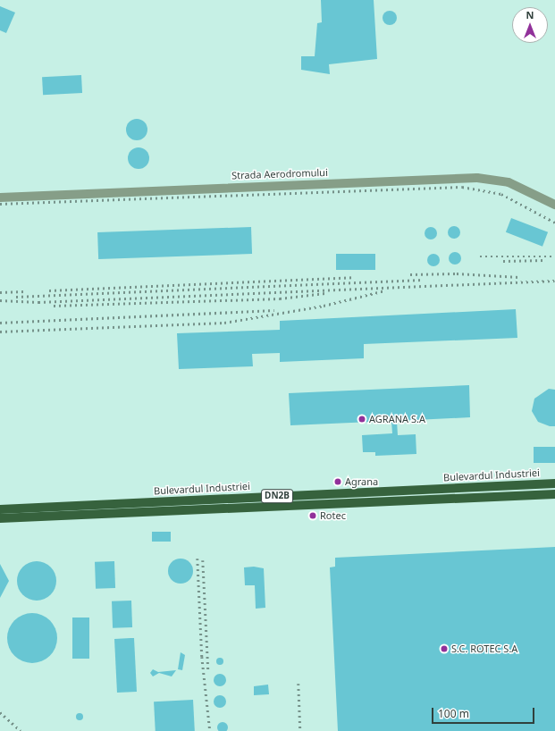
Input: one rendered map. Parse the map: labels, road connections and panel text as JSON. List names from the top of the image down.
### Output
{
  "streets": {
    "main road": ["Bulevardul Industriei", "DN2B"],
    "street": ["Strada Aerodromului"]
  },
  "places": [
    "AGRANA S.A",
    "Agrana",
    "Rotec",
    "S.C. ROTEC S.A"
  ],
  "scale_bar": "100 m",
  "north": "top"
}
